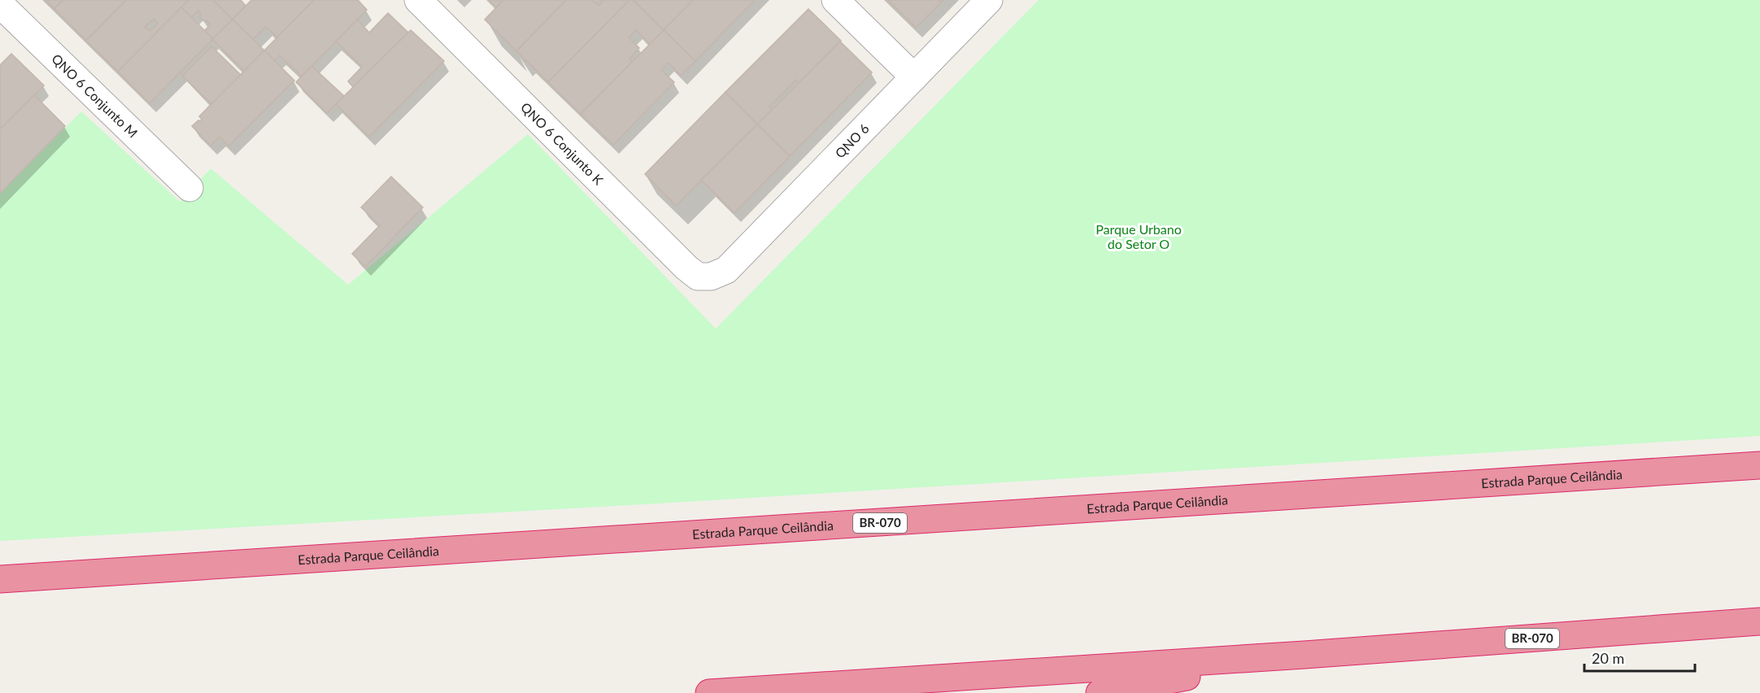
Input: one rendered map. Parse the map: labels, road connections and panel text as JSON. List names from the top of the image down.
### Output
{
  "streets": {
    "highway": ["Estrada Parque Ceilândia", "BR-070"],
    "street": ["QNO 6 Conjunto M", "QNO 6", "QNO 6 Conjunto K"]
  },
  "crossings": [
    ["QNO 6", "QNO 6 Conjunto K"]
  ],
  "parks": ["Parque Urbano do Setor O"],
  "scale_bar": "20 m"
}
